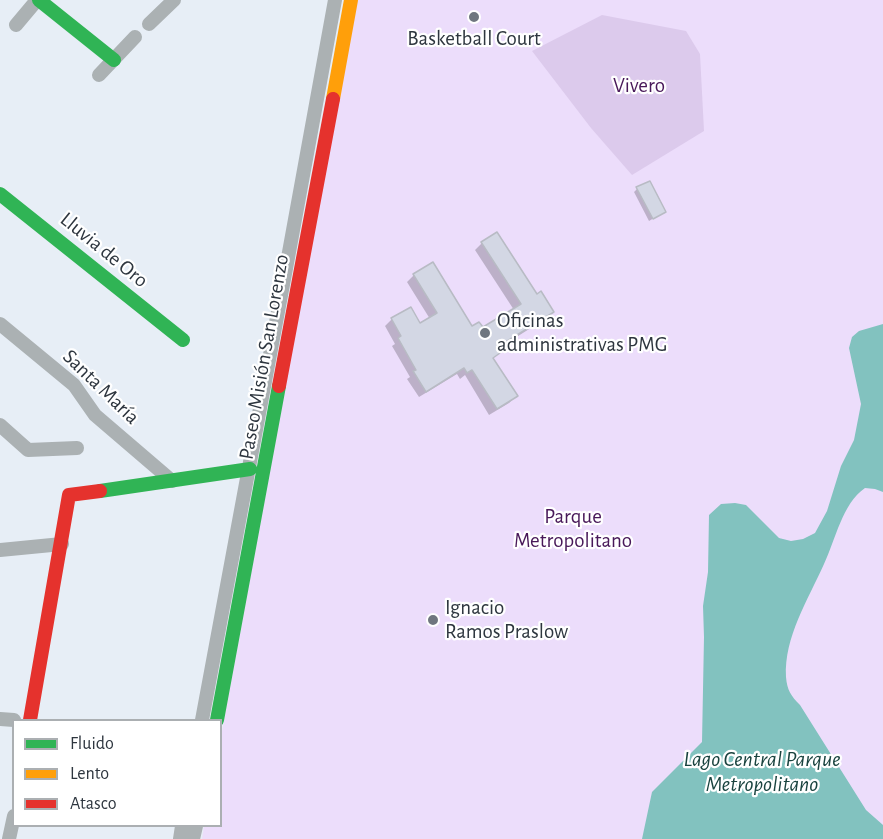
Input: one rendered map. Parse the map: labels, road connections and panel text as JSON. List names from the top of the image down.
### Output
{
  "streets": {
    "street": ["Lluvia de Oro", "Paseo Misión San Lorenzo", "Santa María"]
  },
  "water": ["Lago Central Parque Metropolitano"],
  "parks": ["Vivero", "Parque Metropolitano"],
  "places": ["Basketball Court", "Oficinas administrativas PMG", "Ignacio Ramos Praslow"],
  "legend": ["Fluido", "Lento", "Atasco"]
}
